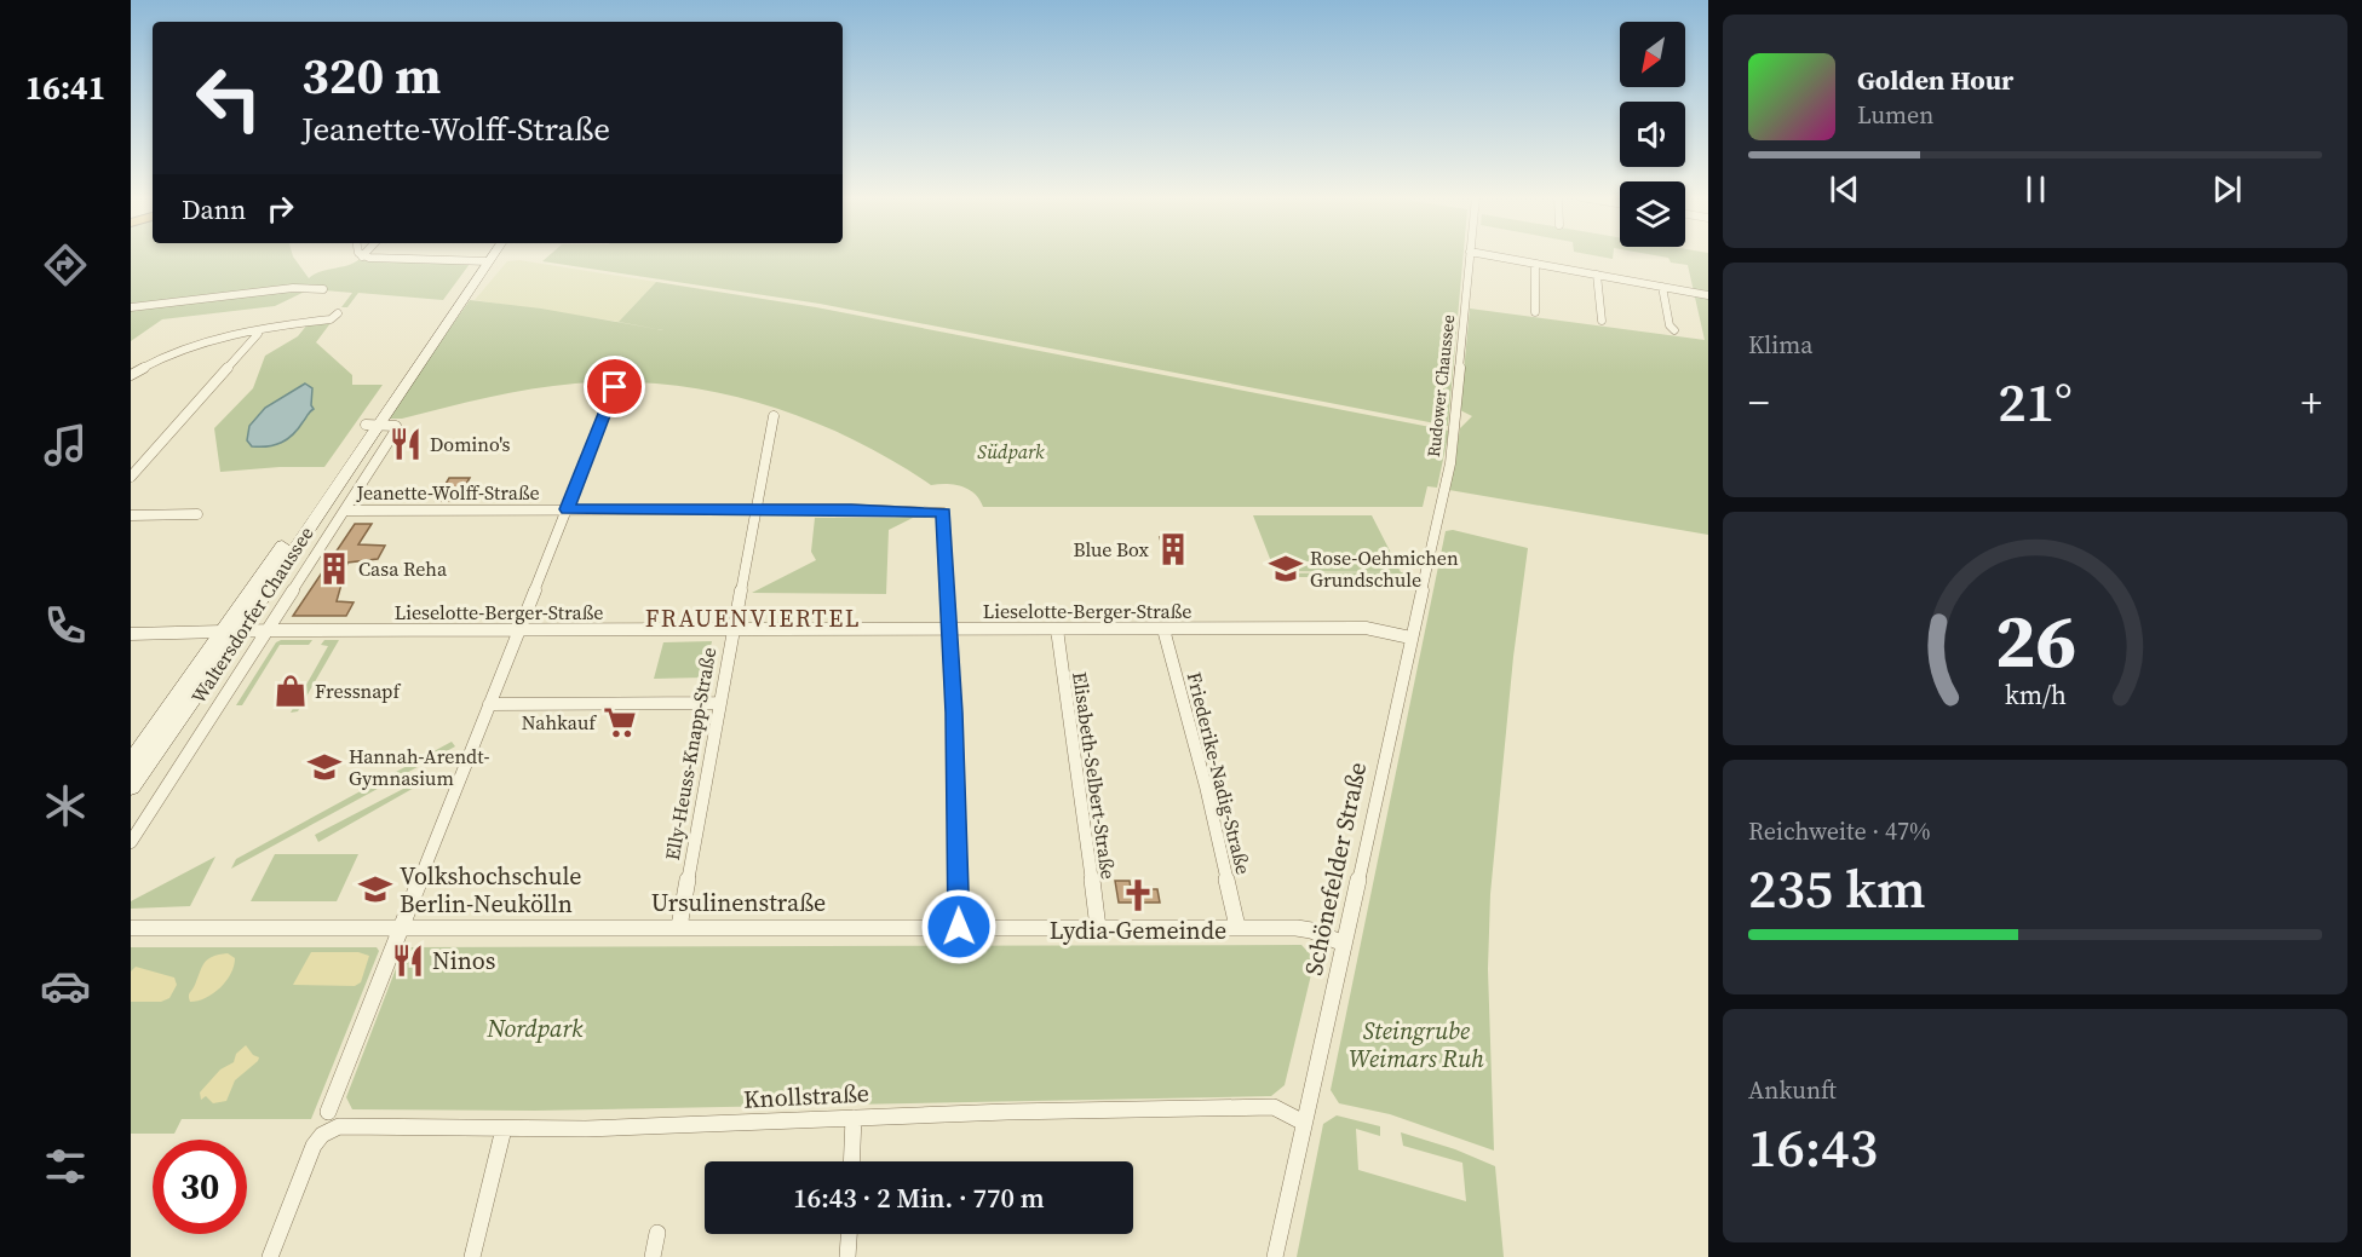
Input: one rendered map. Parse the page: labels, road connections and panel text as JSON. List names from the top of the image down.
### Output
{
  "streets": {
    "main road": ["Waltersdorfer Chaussee"],
    "street": [
      "Rudower Chaussee",
      "Jeanette-Wolff-Straße",
      "Lieselotte-Berger-Straße",
      "Elly-Heuss-Knapp-Straße",
      "Friederike-Nadig-Straße",
      "Elisabeth-Selbert-Straße",
      "Schönefelder Straße",
      "Ursulinenstraße",
      "Knollstraße"
    ]
  },
  "crossings": [
    ["Rudower Chaussee", "Schönefelder Straße"],
    ["Jeanette-Wolff-Straße", "Lieselotte-Berger-Straße"],
    ["Jeanette-Wolff-Straße", "Waltersdorfer Chaussee"],
    ["Jeanette-Wolff-Straße", "Elly-Heuss-Knapp-Straße"],
    ["Lieselotte-Berger-Straße", "Waltersdorfer Chaussee"],
    ["Lieselotte-Berger-Straße", "Elly-Heuss-Knapp-Straße"],
    ["Lieselotte-Berger-Straße", "Friederike-Nadig-Straße"],
    ["Lieselotte-Berger-Straße", "Elisabeth-Selbert-Straße"],
    ["Lieselotte-Berger-Straße", "Schönefelder Straße"],
    ["Elly-Heuss-Knapp-Straße", "Ursulinenstraße"],
    ["Friederike-Nadig-Straße", "Ursulinenstraße"],
    ["Elisabeth-Selbert-Straße", "Ursulinenstraße"],
    ["Schönefelder Straße", "Ursulinenstraße"],
    ["Schönefelder Straße", "Knollstraße"]
  ],
  "districts": ["FRAUENVIERTEL"],
  "parks": ["Südpark", "Nordpark", "Steingrube Weimars Ruh"],
  "places": {
    "restaurant": ["Domino's", "Ninos"],
    "building": ["Blue Box", "Casa Reha"],
    "school or university": ["Rose-Oehmichen Grundschule", "Hannah-Arendt- Gymnasium", "Volkshochschule Berlin-Neukölln"],
    "shop": ["Fressnapf"],
    "supermarket": ["Nahkauf"],
    "church": ["Lydia-Gemeinde"]
  },
  "north": "bottom left",
  "page": {
    "tabs": "16:41",
    "turn": ["320 m", "Jeanette-Wolff-Straße"],
    "song": ["Golden Hour", "Lumen"],
    "then": "Dann",
    "tile": [
      "Klima",
      ["Reichweite · 47%", "235 km"],
      ["Ankunft", "16:43"]
    ],
    "heat": ["−", "21°", "+"],
    "limit": "30",
    "trip": "16:43 · 2 Min. · 770 m",
    "gauge": ["26", "km/h"]
  }
}
